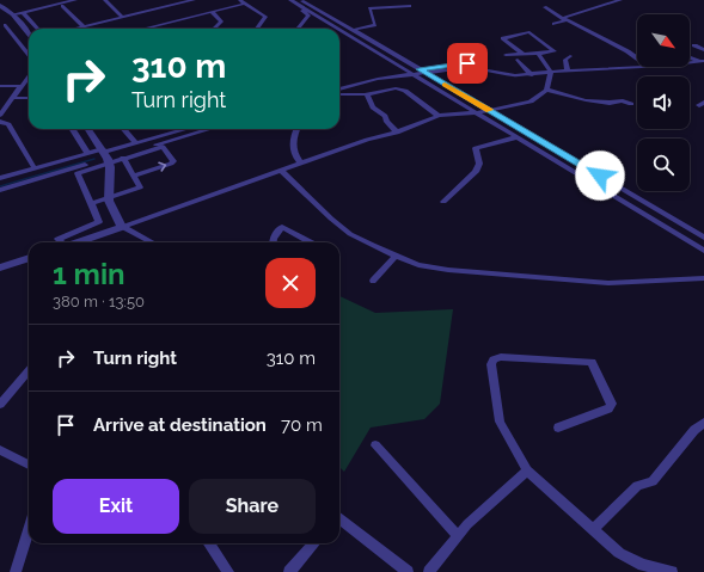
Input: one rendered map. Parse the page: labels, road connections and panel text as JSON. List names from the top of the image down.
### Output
{
  "north": "bottom right",
  "page": {
    "turn": ["310 m", "Turn right"],
    "heading": ["1 min", "380 m · 13:50"],
    "list": [
      {
        "name": "Turn right",
        "value": "310 m"
      },
      {
        "name": "Arrive at destination",
        "value": "70 m"
      }
    ],
    "buttons": ["Exit", "Share"]
  }
}
